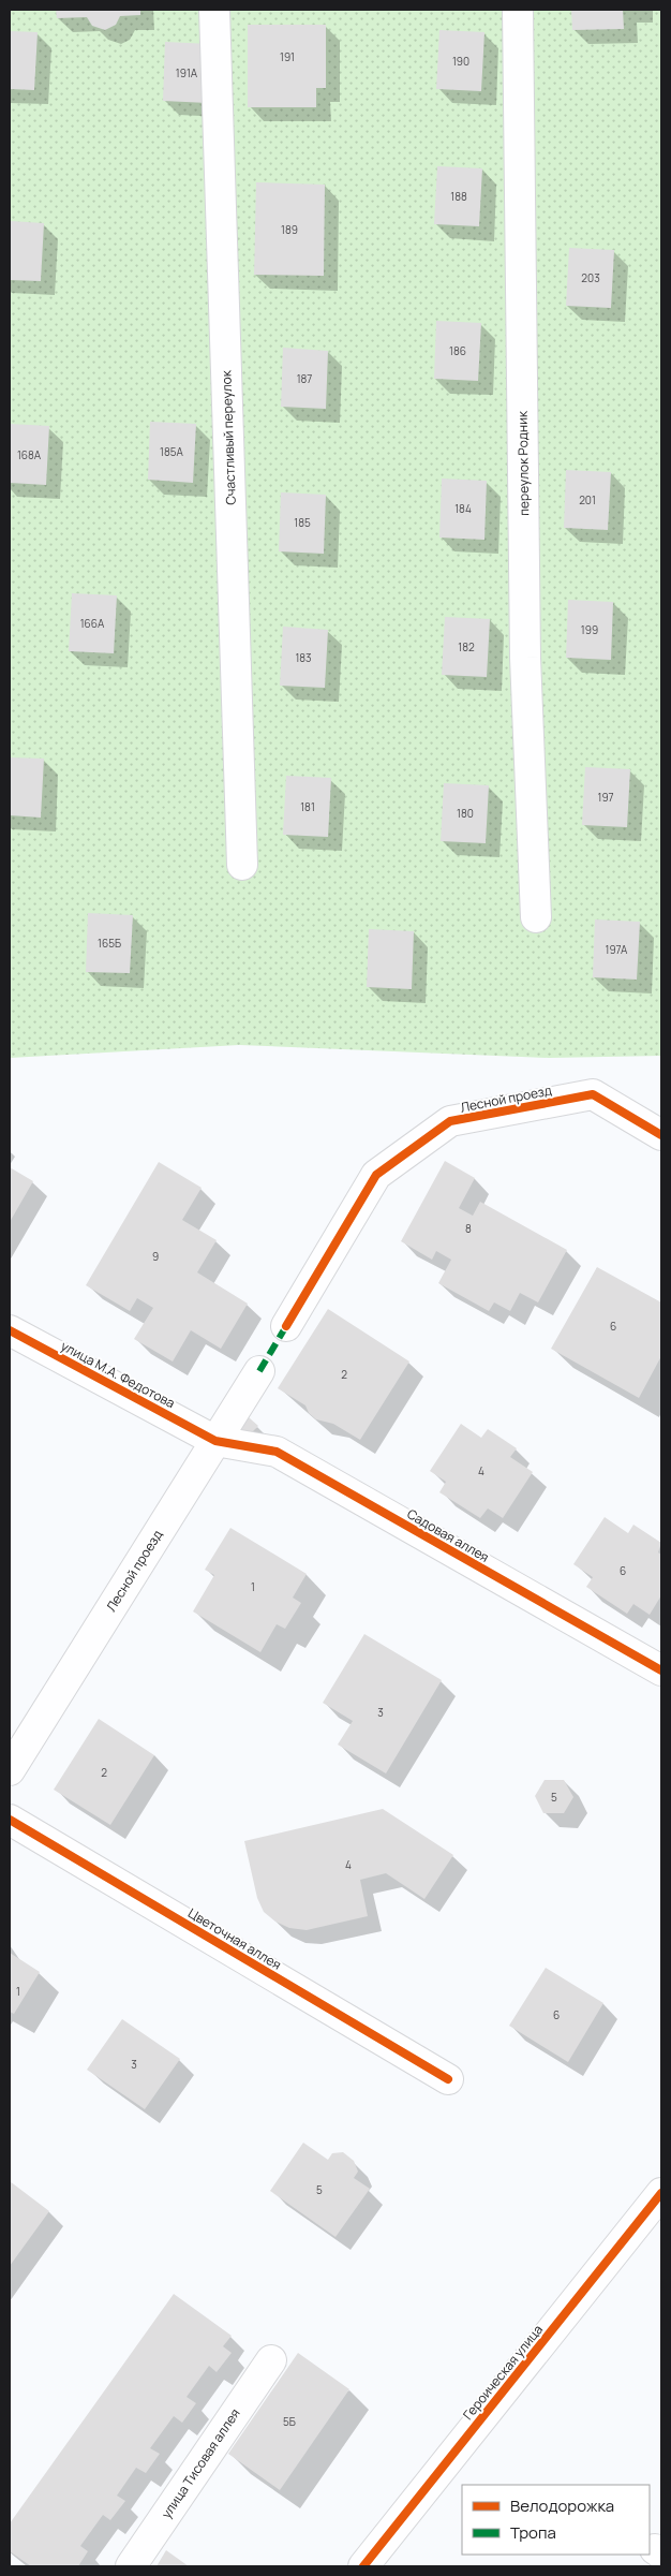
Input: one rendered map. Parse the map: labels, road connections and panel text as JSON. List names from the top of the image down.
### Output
{
  "streets": {
    "street": [
      "Счастливый переулок",
      "переулок Родник",
      "Лесной проезд",
      "улица М.А. Федотова",
      "Садовая аллея",
      "Цветочная аллея",
      "Героическая улица",
      "улица Тисовая аллея"
    ]
  },
  "crossings": [
    ["Лесной проезд", "улица М.А. Федотова"],
    ["Лесной проезд", "Садовая аллея"],
    ["улица М.А. Федотова", "Садовая аллея"]
  ],
  "house_numbers": [
    "191",
    "190",
    "191А",
    "188",
    "189",
    "203",
    "186",
    "187",
    "185А",
    "168А",
    "201",
    "184",
    "185",
    "166А",
    "199",
    "182",
    "183",
    "197",
    "181",
    "180",
    "165Б",
    "197А",
    "8",
    "9",
    "6",
    "2",
    "4",
    "6",
    "1",
    "3",
    "2",
    "5",
    "4",
    "1",
    "6",
    "3",
    "5",
    "5Б"
  ],
  "legend": ["Велодорожка", "Тропа"]
}
